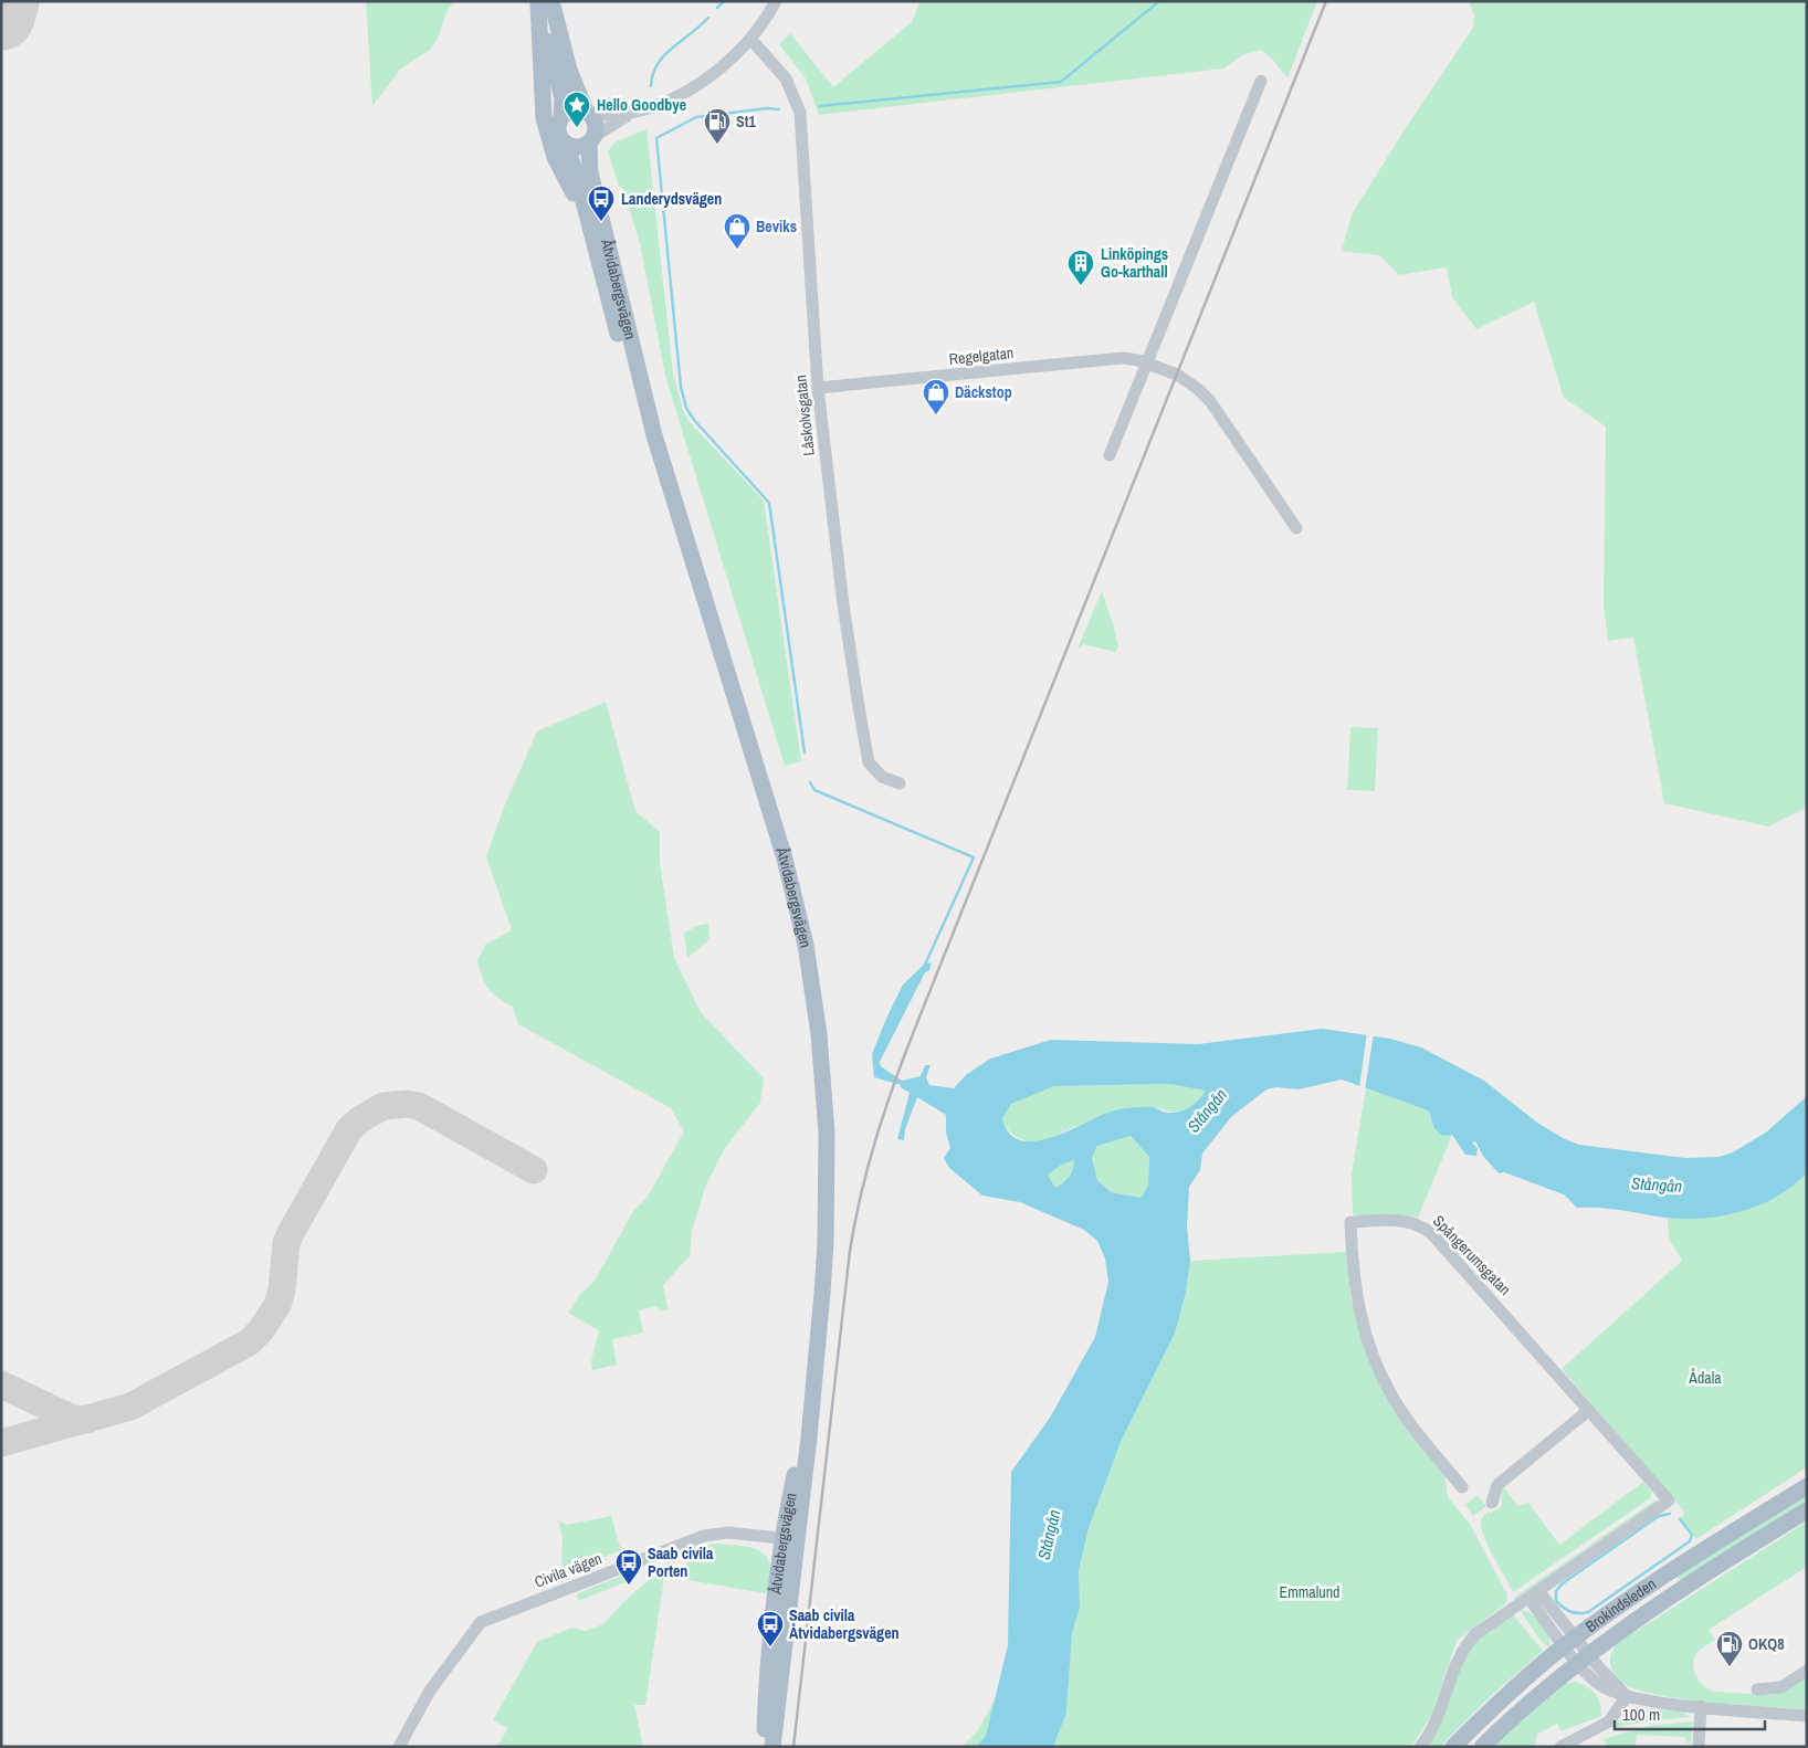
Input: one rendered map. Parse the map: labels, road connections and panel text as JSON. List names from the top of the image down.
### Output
{
  "streets": {
    "main road": ["Åtvidabergsvägen", "Brokindsleden"],
    "street": [
      "Regelgatan",
      "Låskolvsgatan",
      "Spångerumsgatan",
      "Civila vägen"
    ]
  },
  "crossings": [
    ["Åtvidabergsvägen", "Civila vägen"],
    ["Regelgatan", "Låskolvsgatan"]
  ],
  "water": ["Stångån"],
  "parks": ["Ådala", "Emmalund"],
  "places": {
    "place": ["Hello Goodbye"],
    "fuel station": ["St1", "OKQ8"],
    "bus stop": ["Landerydsvägen", "Saab civila Porten", "Saab civila Åtvidabergsvägen"],
    "shop": ["Beviks", "Däckstop"],
    "building": ["Linköpings Go-karthall"]
  },
  "scale_bar": "100 m"
}
